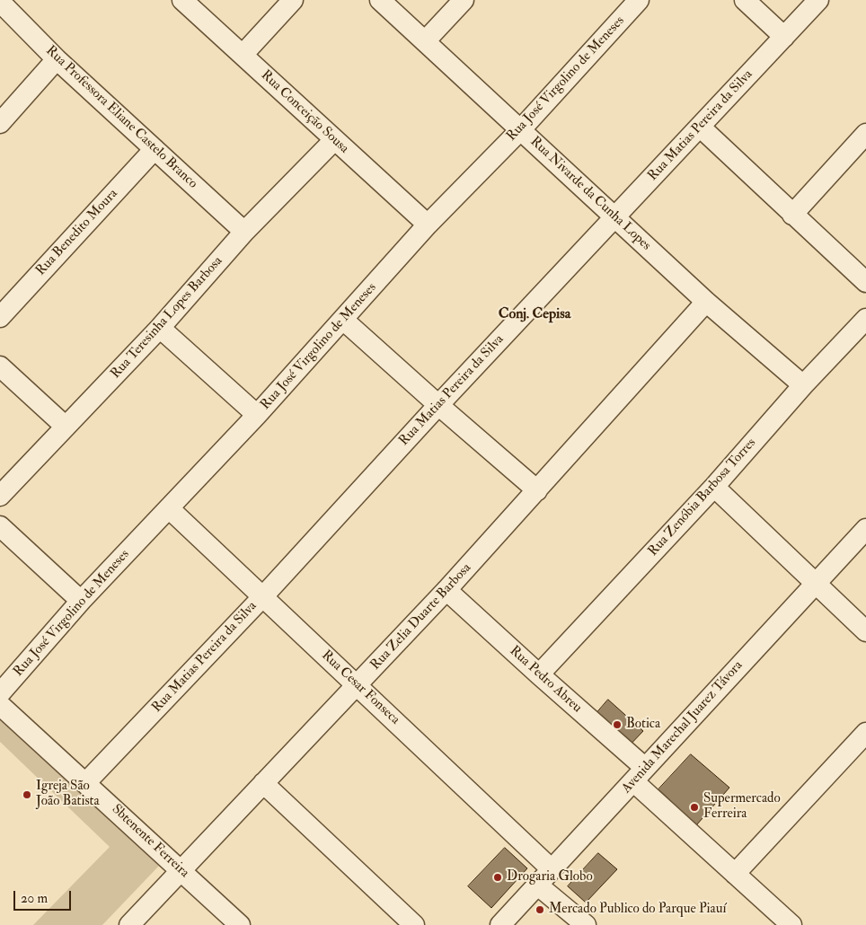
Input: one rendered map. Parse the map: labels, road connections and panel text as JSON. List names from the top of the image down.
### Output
{
  "streets": {
    "street": [
      "Rua José Virgolino de Meneses",
      "Rua Conceição Sousa",
      "Rua Professora Eliane Castelo Branco",
      "Rua Matias Pereira da Silva",
      "Rua Nivarde da Cunha Lopes",
      "Rua Benedito Moura",
      "Rua Teresinha Lopes Barbosa",
      "Rua Zenóbia Barbosa Torres",
      "Rua Zelia Duarte Barbosa",
      "Rua Pedro Abreu",
      "Rua Cesar Fonseca",
      "Avenida Marechal Juarez Távora",
      "Sbtenente Ferreira"
    ]
  },
  "crossings": [
    ["Rua José Virgolino de Meneses", "Rua Conceição Sousa"],
    ["Rua José Virgolino de Meneses", "Rua Nivarde da Cunha Lopes"],
    ["Rua José Virgolino de Meneses", "Rua Cesar Fonseca"],
    ["Rua Conceição Sousa", "Rua Teresinha Lopes Barbosa"],
    ["Rua Professora Eliane Castelo Branco", "Rua Benedito Moura"],
    ["Rua Professora Eliane Castelo Branco", "Rua Teresinha Lopes Barbosa"],
    ["Rua Matias Pereira da Silva", "Rua Nivarde da Cunha Lopes"],
    ["Rua Matias Pereira da Silva", "Rua Cesar Fonseca"],
    ["Rua Matias Pereira da Silva", "Sbtenente Ferreira"],
    ["Rua Nivarde da Cunha Lopes", "Rua Zenóbia Barbosa Torres"],
    ["Rua Nivarde da Cunha Lopes", "Rua Zelia Duarte Barbosa"],
    ["Rua Zenóbia Barbosa Torres", "Rua Pedro Abreu"],
    ["Rua Zelia Duarte Barbosa", "Rua Pedro Abreu"],
    ["Rua Zelia Duarte Barbosa", "Rua Cesar Fonseca"],
    ["Rua Zelia Duarte Barbosa", "Sbtenente Ferreira"],
    ["Rua Pedro Abreu", "Avenida Marechal Juarez Távora"],
    ["Rua Cesar Fonseca", "Avenida Marechal Juarez Távora"]
  ],
  "districts": ["Conj. Cepisa"],
  "places": [
    "Botica",
    "Igreja São João Batista",
    "Supermercado Ferreira",
    "Drogaria Globo",
    "Mercado Publico do Parque Piauí"
  ],
  "scale_bar": "20 m"
}
